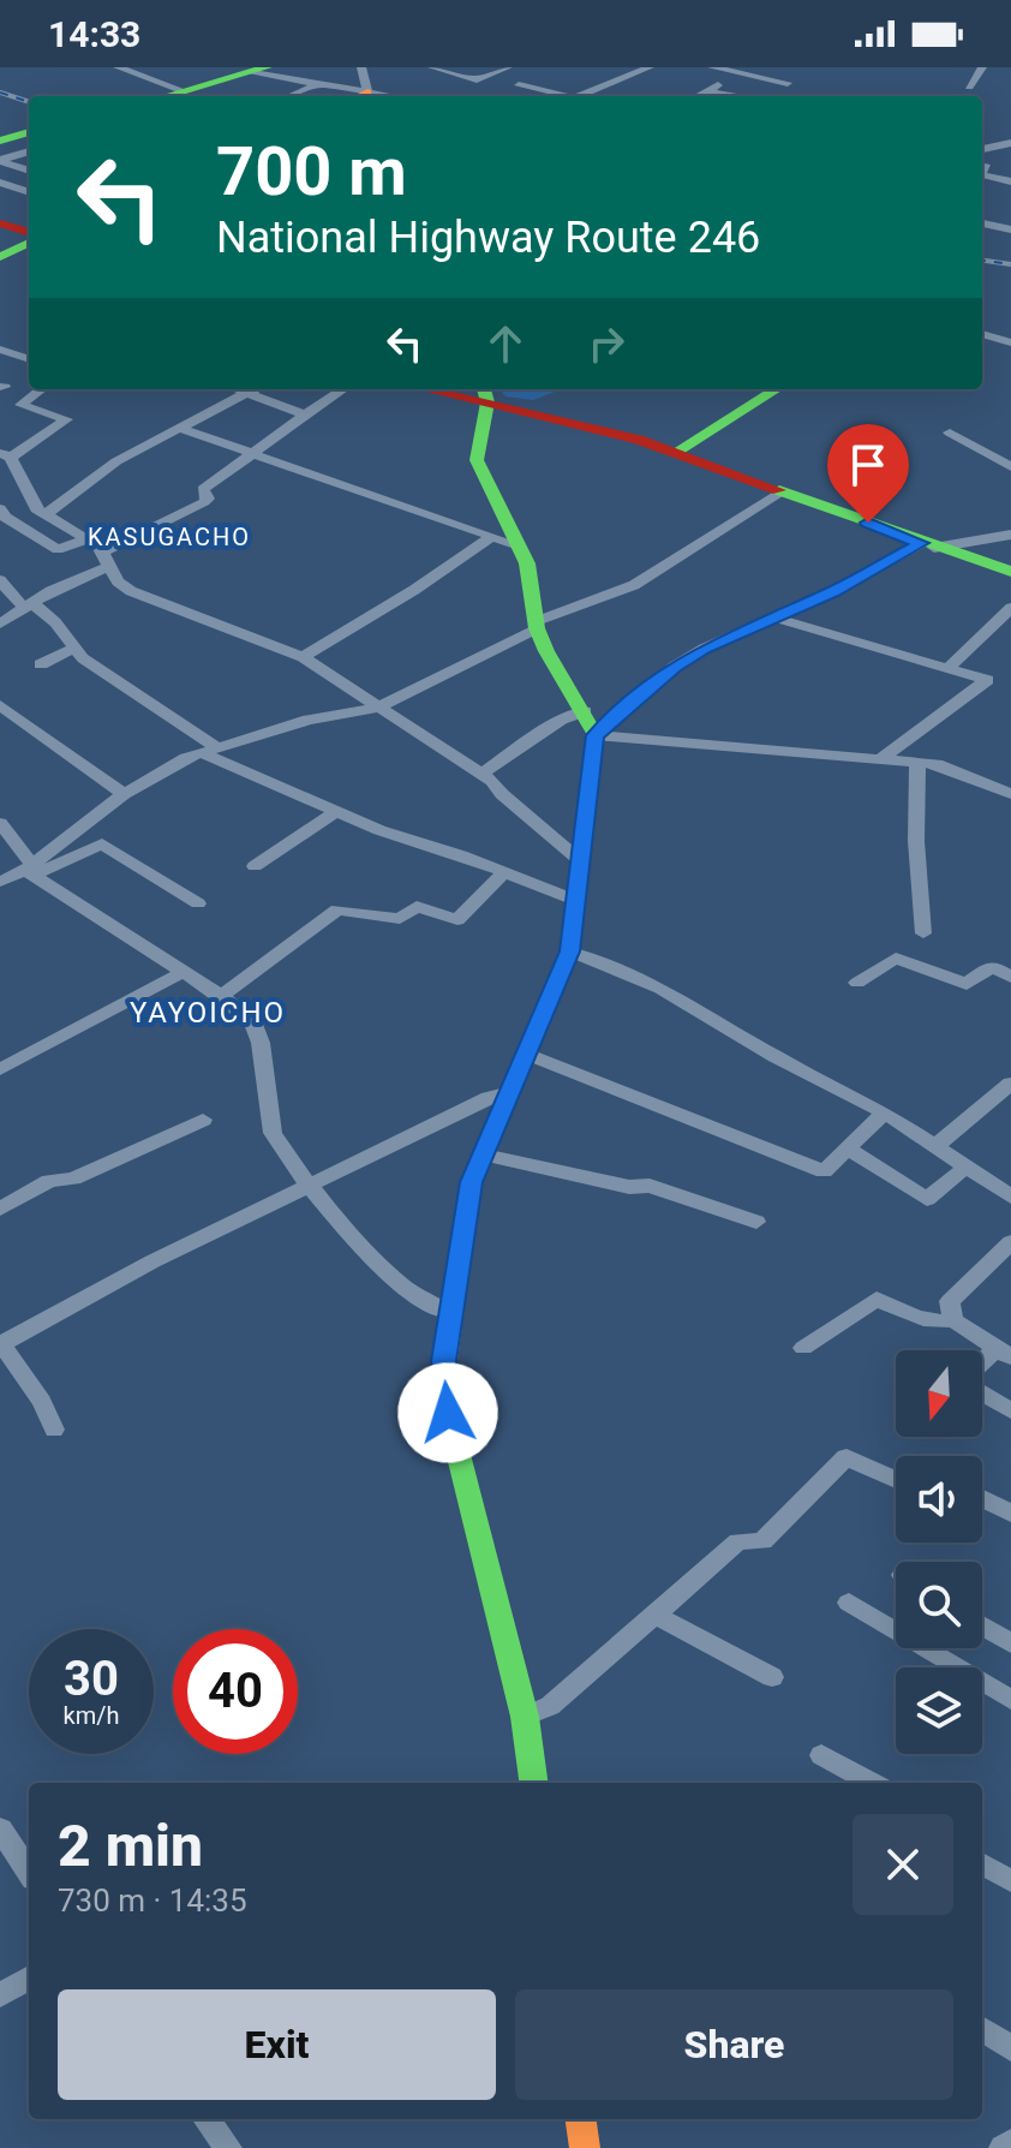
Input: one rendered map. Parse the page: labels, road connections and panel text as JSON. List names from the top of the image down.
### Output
{
  "districts": ["KASUGACHO", "YAYOICHO"],
  "north": "bottom",
  "page": {
    "status": "14:33",
    "turn": ["700 m", "National Highway Route 246"],
    "speed": "30 km/h",
    "limit": "40",
    "heading": ["2 min", "730 m · 14:35"],
    "buttons": ["Exit", "Share"]
  }
}
